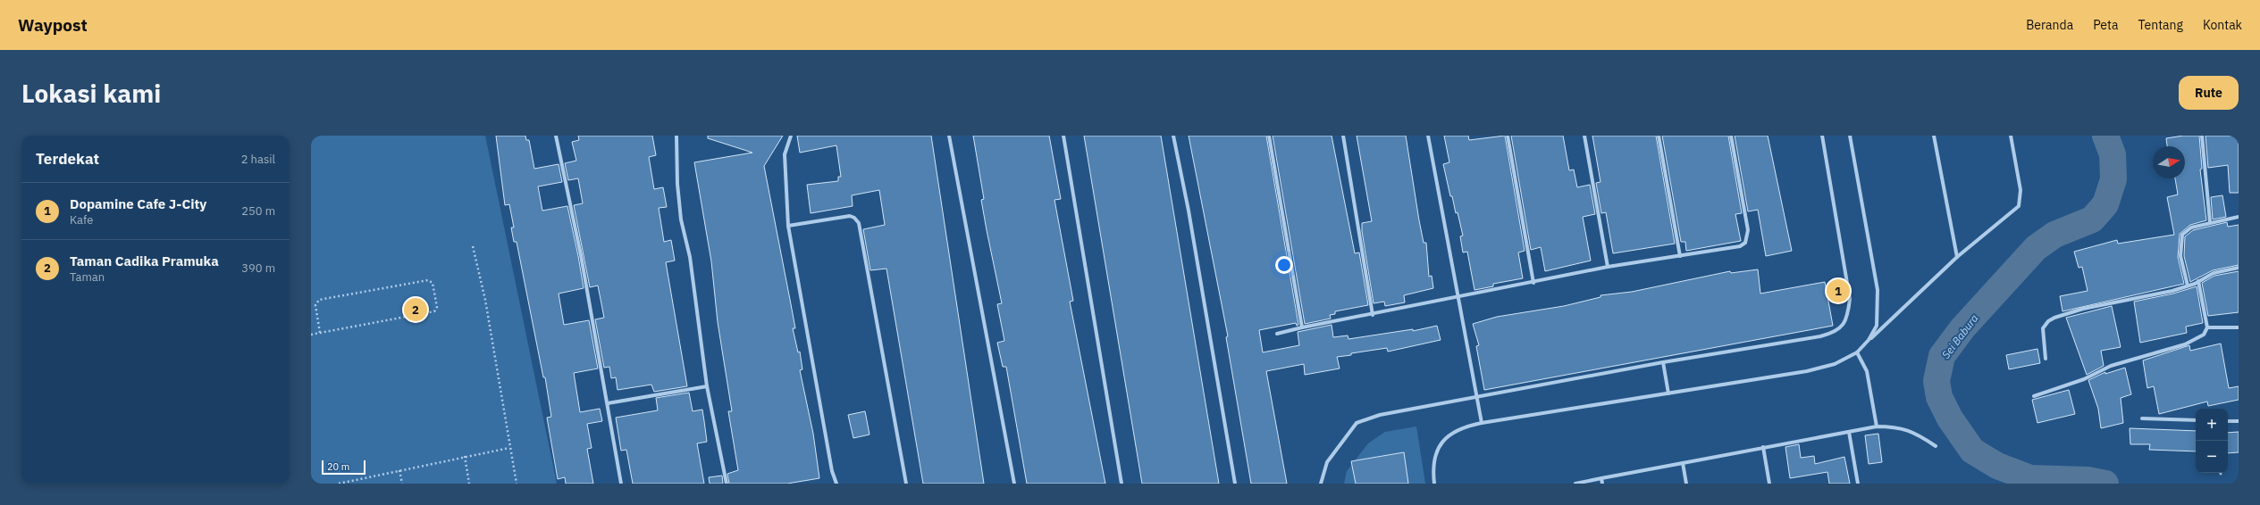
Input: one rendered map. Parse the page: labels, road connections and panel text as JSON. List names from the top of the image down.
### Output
{
  "water": ["Sei Babura"],
  "scale_bar": "20 m",
  "north": "right",
  "page": {
    "header": "Waypost",
    "nav": [
      "Beranda",
      "Peta",
      "Tentang",
      "Kontak"
    ],
    "buttons": "Rute",
    "title": "Lokasi kami",
    "heading": ["Terdekat", "2 hasil"],
    "list": [
      {
        "mark": "1",
        "name": "Dopamine Cafe J-City",
        "note": "Kafe",
        "value": "250 m"
      },
      {
        "mark": "2",
        "name": "Taman Cadika Pramuka",
        "note": "Taman",
        "value": "390 m"
      }
    ],
    "pins": ["1", "2"],
    "map_buttons": ["+", "−"],
    "scale": "20 m"
  }
}
